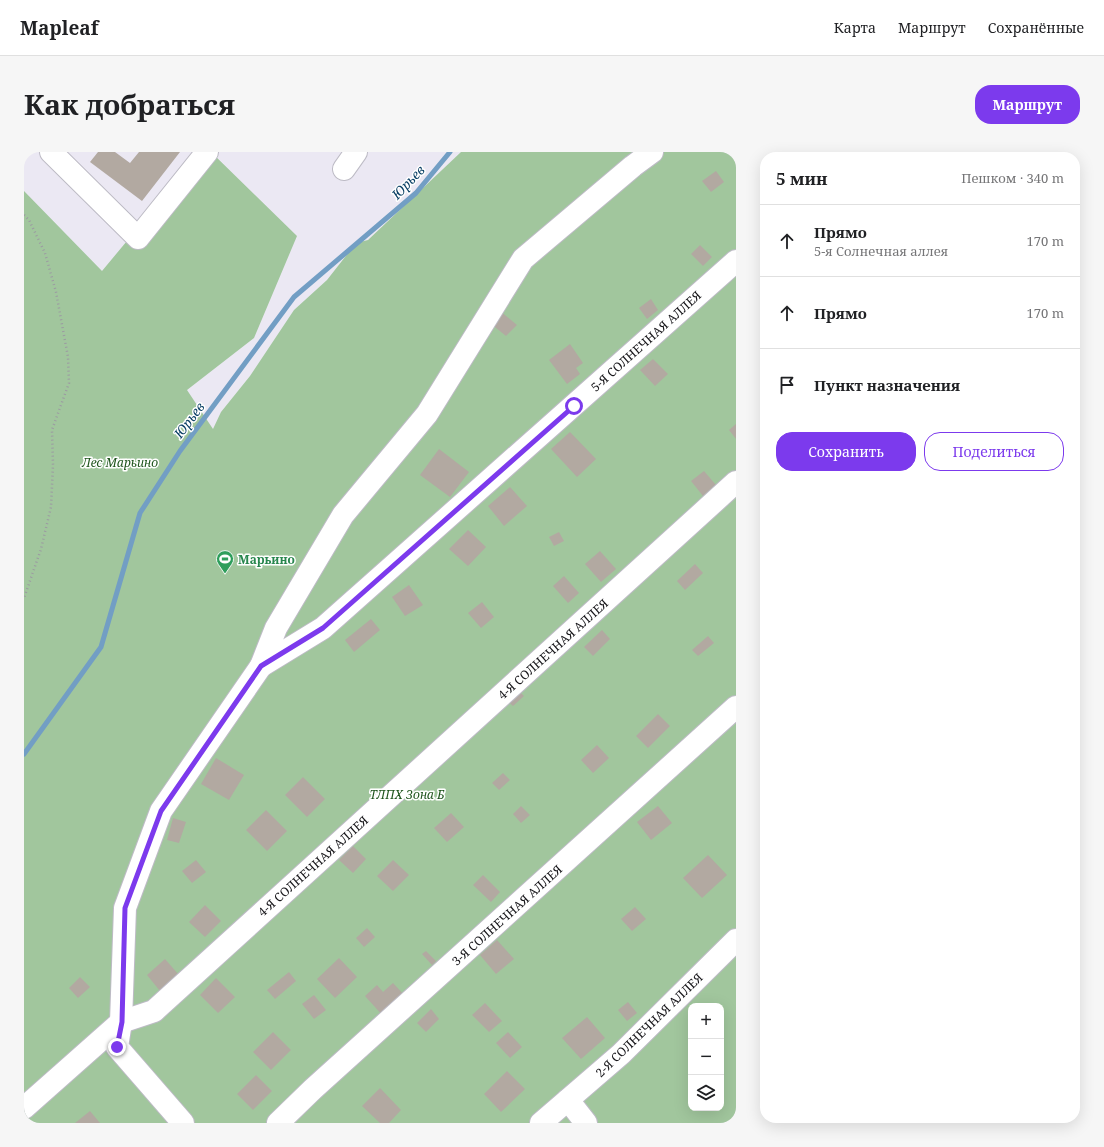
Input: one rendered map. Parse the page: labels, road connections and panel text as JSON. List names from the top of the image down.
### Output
{
  "streets": {
    "street": [
      "5-Я СОЛНЕЧНАЯ АЛЛЕЯ",
      "4-Я СОЛНЕЧНАЯ АЛЛЕЯ",
      "3-Я СОЛНЕЧНАЯ АЛЛЕЯ",
      "2-Я СОЛНЕЧНАЯ АЛЛЕЯ"
    ]
  },
  "water": ["Юрьев"],
  "parks": ["Лес Марьино", "ТЛПХ Зона Б"],
  "places": {
    "sports": ["Марьино"]
  },
  "page": {
    "header": "Mapleaf",
    "nav": ["Карта", "Маршрут", "Сохранённые"],
    "title": "Как добраться",
    "buttons": [
      "Маршрут",
      ["Сохранить", "Поделиться"]
    ],
    "heading": ["5 мин", "Пешком · 340 m"],
    "list": [
      ["Прямо", "5-я Солнечная аллея", "170 m"],
      ["Прямо", "170 m"],
      "Пункт назначения"
    ],
    "map_buttons": ["+", "−"]
  }
}
